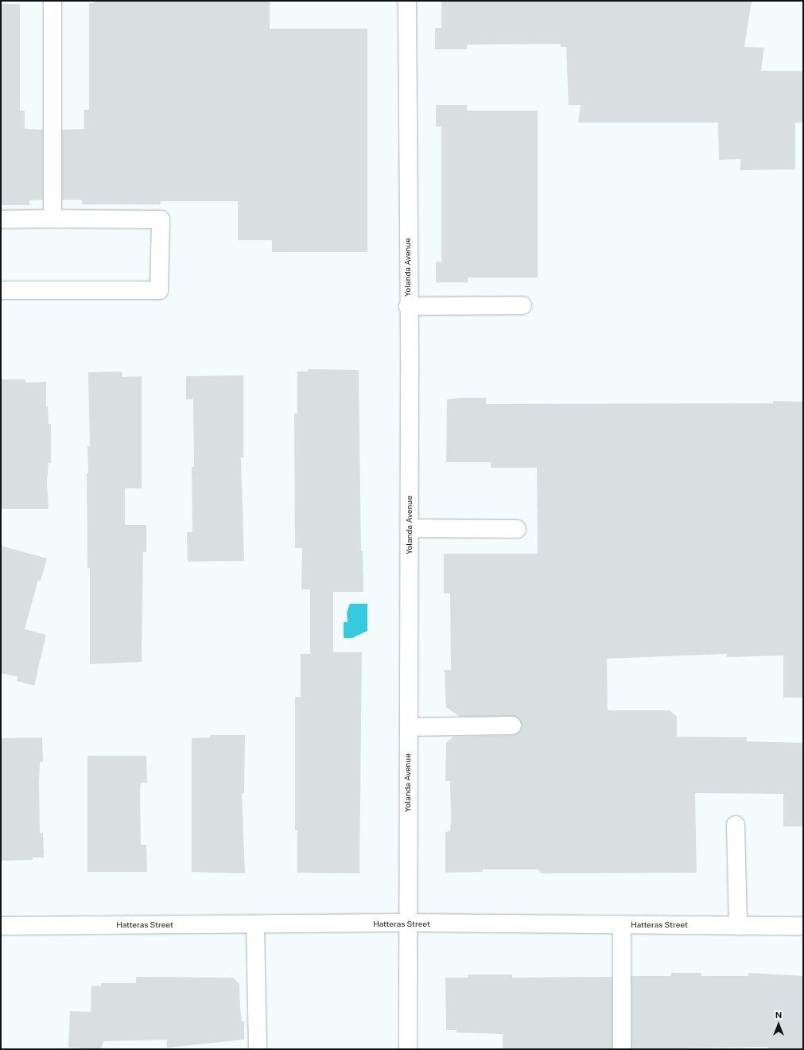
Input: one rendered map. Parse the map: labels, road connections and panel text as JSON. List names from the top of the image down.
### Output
{
  "streets": {
    "street": ["Yolanda Avenue", "Hatteras Street"]
  },
  "crossings": [
    ["Yolanda Avenue", "Hatteras Street"]
  ],
  "north": "top"
}
